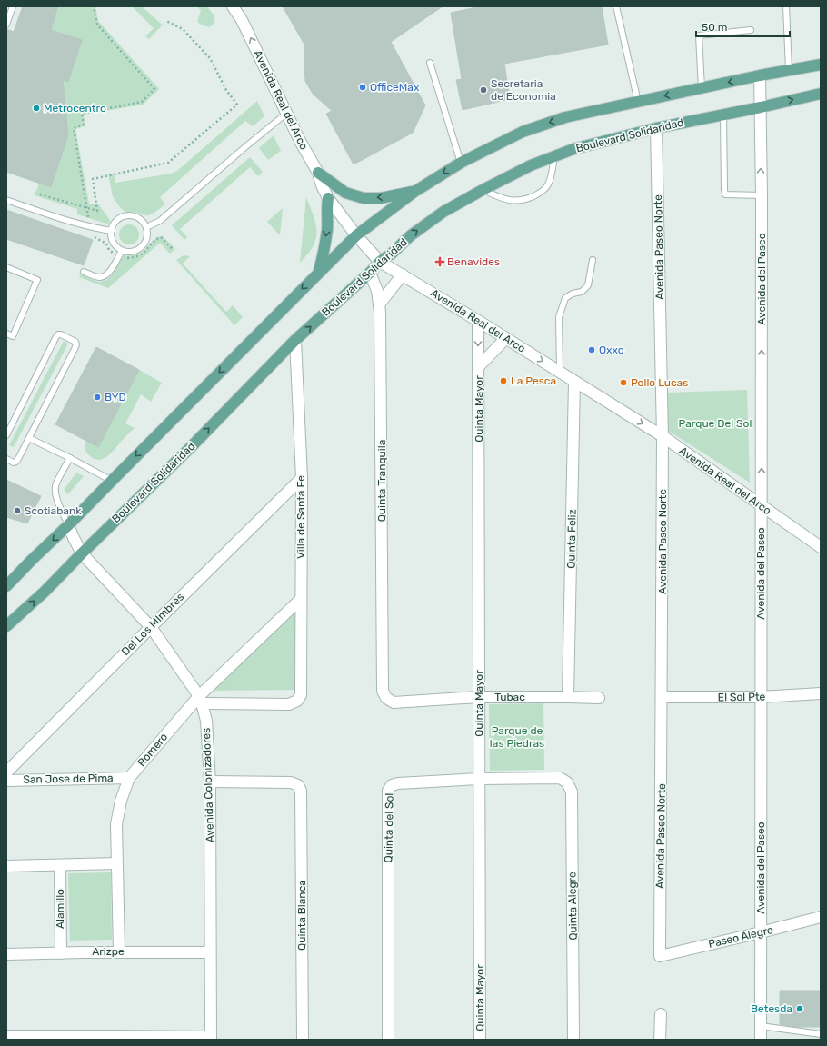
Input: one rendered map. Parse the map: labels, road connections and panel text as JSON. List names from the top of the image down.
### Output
{
  "streets": {
    "main road": ["Boulevard Solidaridad"],
    "street": [
      "Avenida Real del Arco",
      "Avenida Paseo Norte",
      "Avenida del Paseo",
      "Quinta Mayor",
      "Quinta Tranquila",
      "Villa de Santa Fe",
      "Quinta Feliz",
      "Del Los MImbres",
      "Tubac",
      "El Sol Pte",
      "Romero",
      "San Jose de Pima",
      "Avenida Colonizadores",
      "Quinta del Sol",
      "Quinta Alegre",
      "Alamillo",
      "Quinta Blanca",
      "Paseo Alegre",
      "Arizpe"
    ]
  },
  "crossings": [
    ["Avenida Real del Arco", "Boulevard Solidaridad"],
    ["Avenida Real del Arco", "Avenida Paseo Norte"],
    ["Avenida Real del Arco", "Avenida del Paseo"],
    ["Avenida Real del Arco", "Quinta Mayor"],
    ["Avenida Real del Arco", "Quinta Feliz"],
    ["Boulevard Solidaridad", "Avenida Paseo Norte"],
    ["Boulevard Solidaridad", "Avenida del Paseo"],
    ["Boulevard Solidaridad", "Quinta Tranquila"],
    ["Boulevard Solidaridad", "Villa de Santa Fe"],
    ["Boulevard Solidaridad", "Avenida Colonizadores"],
    ["Avenida Paseo Norte", "El Sol Pte"],
    ["Avenida Paseo Norte", "Paseo Alegre"],
    ["Avenida del Paseo", "El Sol Pte"],
    ["Avenida del Paseo", "Paseo Alegre"],
    ["Quinta Mayor", "Tubac"],
    ["Quinta Mayor", "Quinta del Sol"],
    ["Quinta Tranquila", "Tubac"],
    ["Villa de Santa Fe", "Del Los MImbres"],
    ["Villa de Santa Fe", "Romero"],
    ["Villa de Santa Fe", "Avenida Colonizadores"],
    ["Quinta Feliz", "Tubac"],
    ["Del Los MImbres", "Avenida Colonizadores"],
    ["Romero", "San Jose de Pima"],
    ["Romero", "Avenida Colonizadores"],
    ["Romero", "Arizpe"],
    ["Avenida Colonizadores", "Quinta Blanca"],
    ["Avenida Colonizadores", "Arizpe"],
    ["Quinta del Sol", "Quinta Alegre"],
    ["Alamillo", "Arizpe"]
  ],
  "one_way": ["Avenida del Paseo"],
  "parks": ["Parque Del Sol", "Parque de las Piedras"],
  "places": {
    "other": [
      "OfficeMax",
      "Secretaria de Economia",
      "Metrocentro",
      "Oxxo",
      "La Pesca",
      "Pollo Lucas",
      "BYD",
      "Scotiabank",
      "Betesda"
    ],
    "health": ["Benavides"]
  },
  "scale_bar": "50 m"
}
